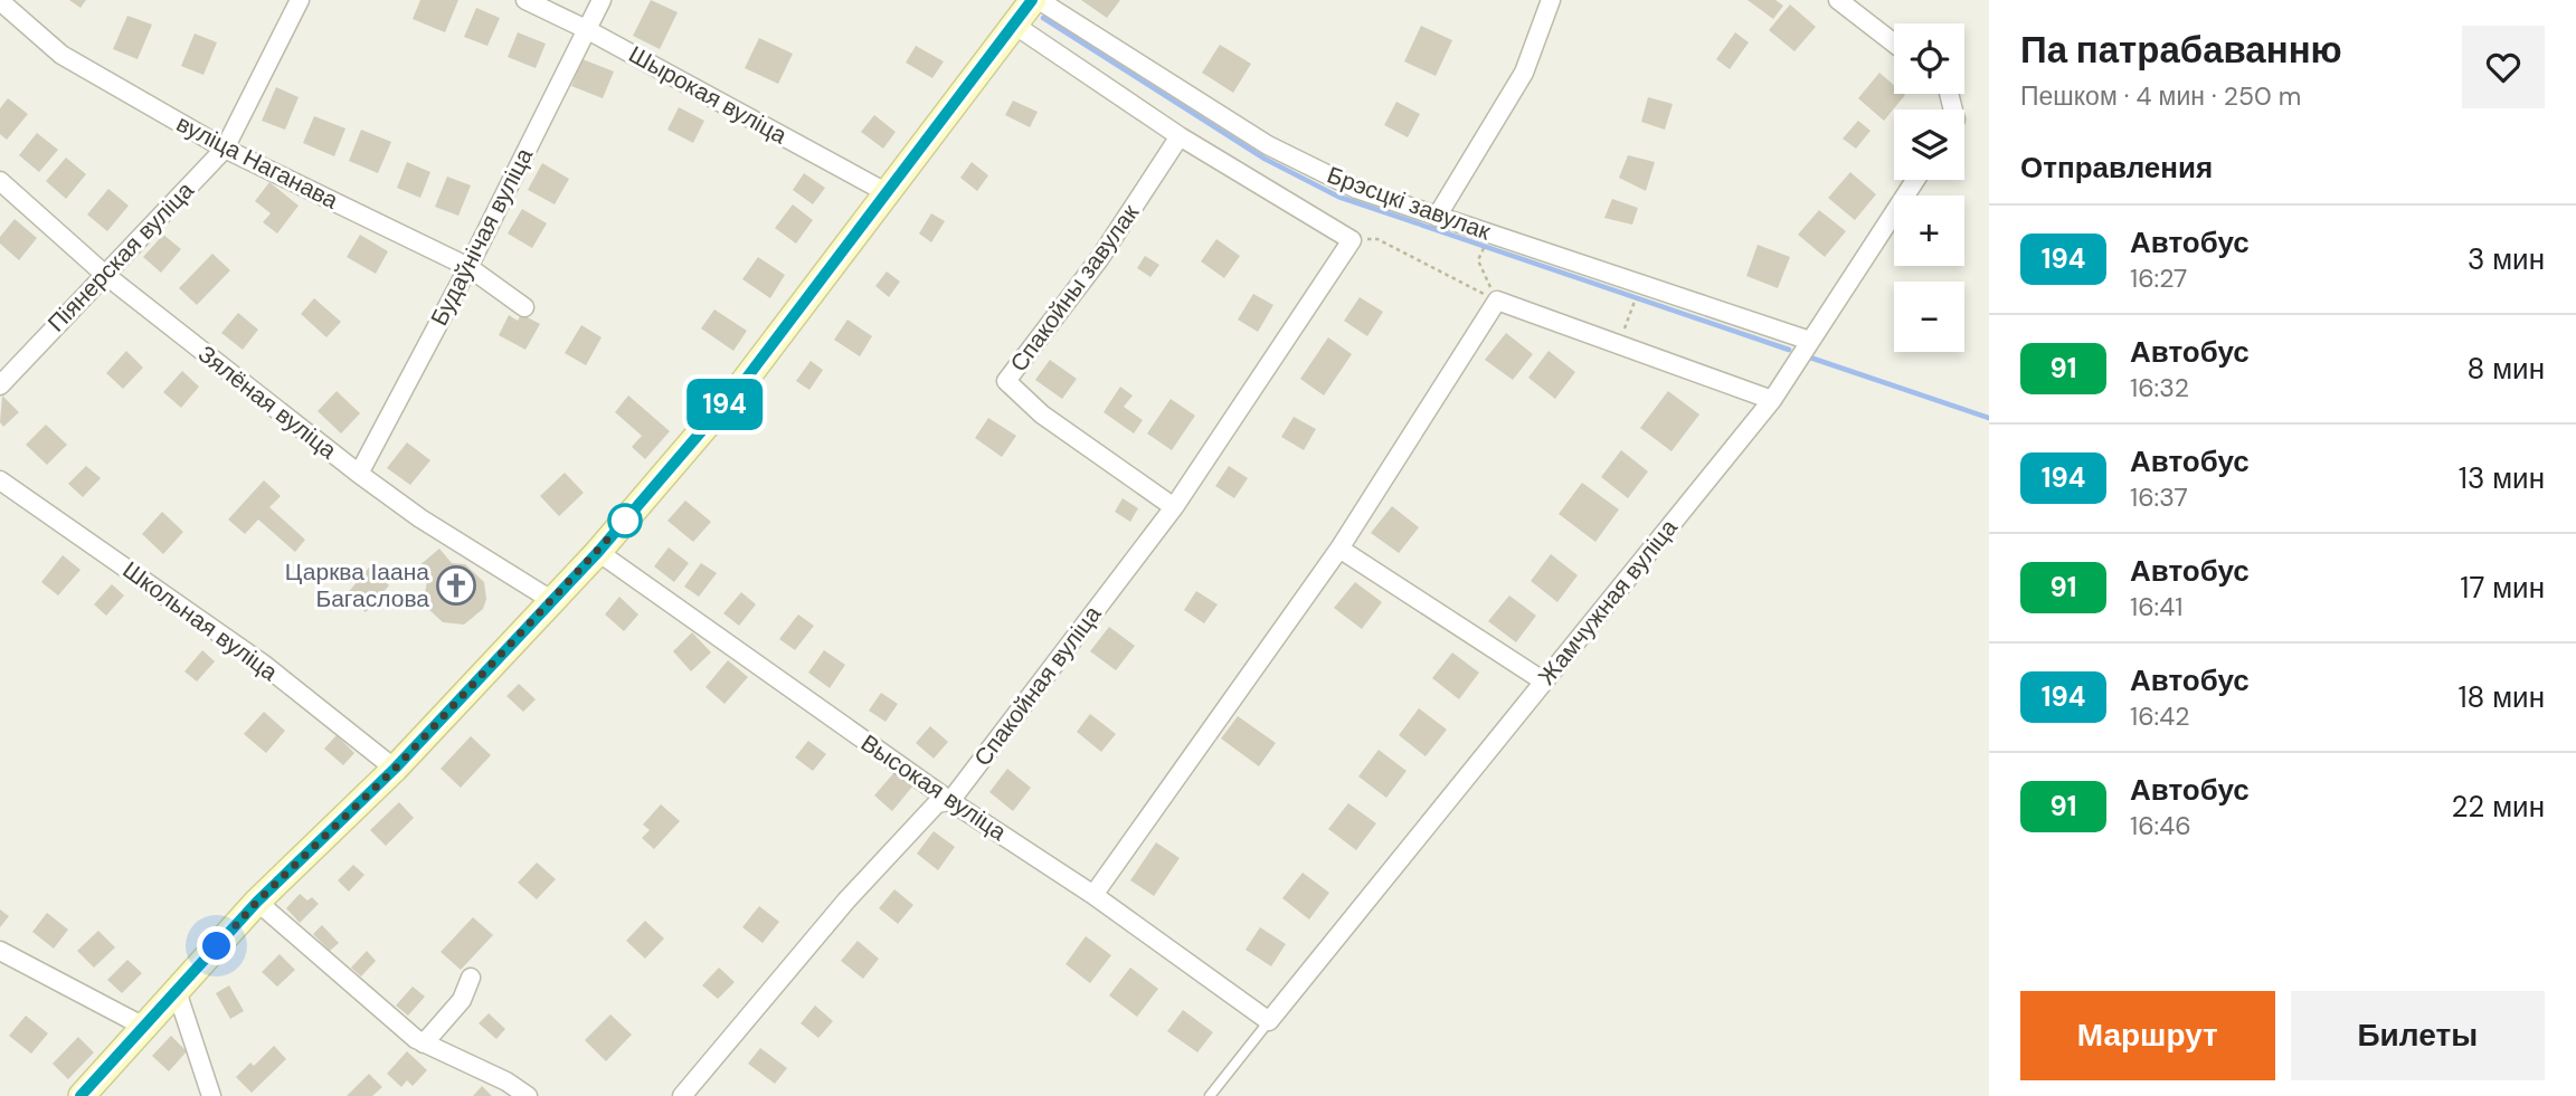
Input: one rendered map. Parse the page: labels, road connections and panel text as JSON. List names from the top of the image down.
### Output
{
  "streets": {
    "street": [
      "Шырокая вуліца",
      "вуліца Наганава",
      "Брэсцкі завулак",
      "Будаўнічая вуліца",
      "Піянерская вуліца",
      "Спакойны завулак",
      "Зялёная вуліца",
      "Жамчужная вуліца",
      "Школьная вуліца",
      "Спакойная вуліца",
      "Высокая вуліца"
    ]
  },
  "crossings": [
    ["Шырокая вуліца", "Будаўнічая вуліца"],
    ["вуліца Наганава", "Будаўнічая вуліца"],
    ["вуліца Наганава", "Піянерская вуліца"],
    ["Брэсцкі завулак", "Жамчужная вуліца"],
    ["Будаўнічая вуліца", "Зялёная вуліца"],
    ["Піянерская вуліца", "Зялёная вуліца"],
    ["Спакойны завулак", "Спакойная вуліца"],
    ["Жамчужная вуліца", "Высокая вуліца"],
    ["Спакойная вуліца", "Высокая вуліца"]
  ],
  "places": {
    "church": ["Царква Іаана Багаслова"]
  },
  "lines": ["bus line 194"],
  "page": {
    "on_map": "194",
    "heading": [
      ["Па патрабаванню", "Пешком · 4 мин · 250 m"],
      "Отправления"
    ],
    "map_buttons": ["+", "−"],
    "list": [
      {
        "mark": "194",
        "name": "Автобус",
        "note": "16:27",
        "value": "3 мин"
      },
      {
        "mark": "91",
        "name": "Автобус",
        "note": "16:32",
        "value": "8 мин"
      },
      {
        "mark": "194",
        "name": "Автобус",
        "note": "16:37",
        "value": "13 мин"
      },
      {
        "mark": "91",
        "name": "Автобус",
        "note": "16:41",
        "value": "17 мин"
      },
      {
        "mark": "194",
        "name": "Автобус",
        "note": "16:42",
        "value": "18 мин"
      },
      {
        "mark": "91",
        "name": "Автобус",
        "note": "16:46",
        "value": "22 мин"
      }
    ],
    "buttons": ["Маршрут", "Билеты"]
  }
}
